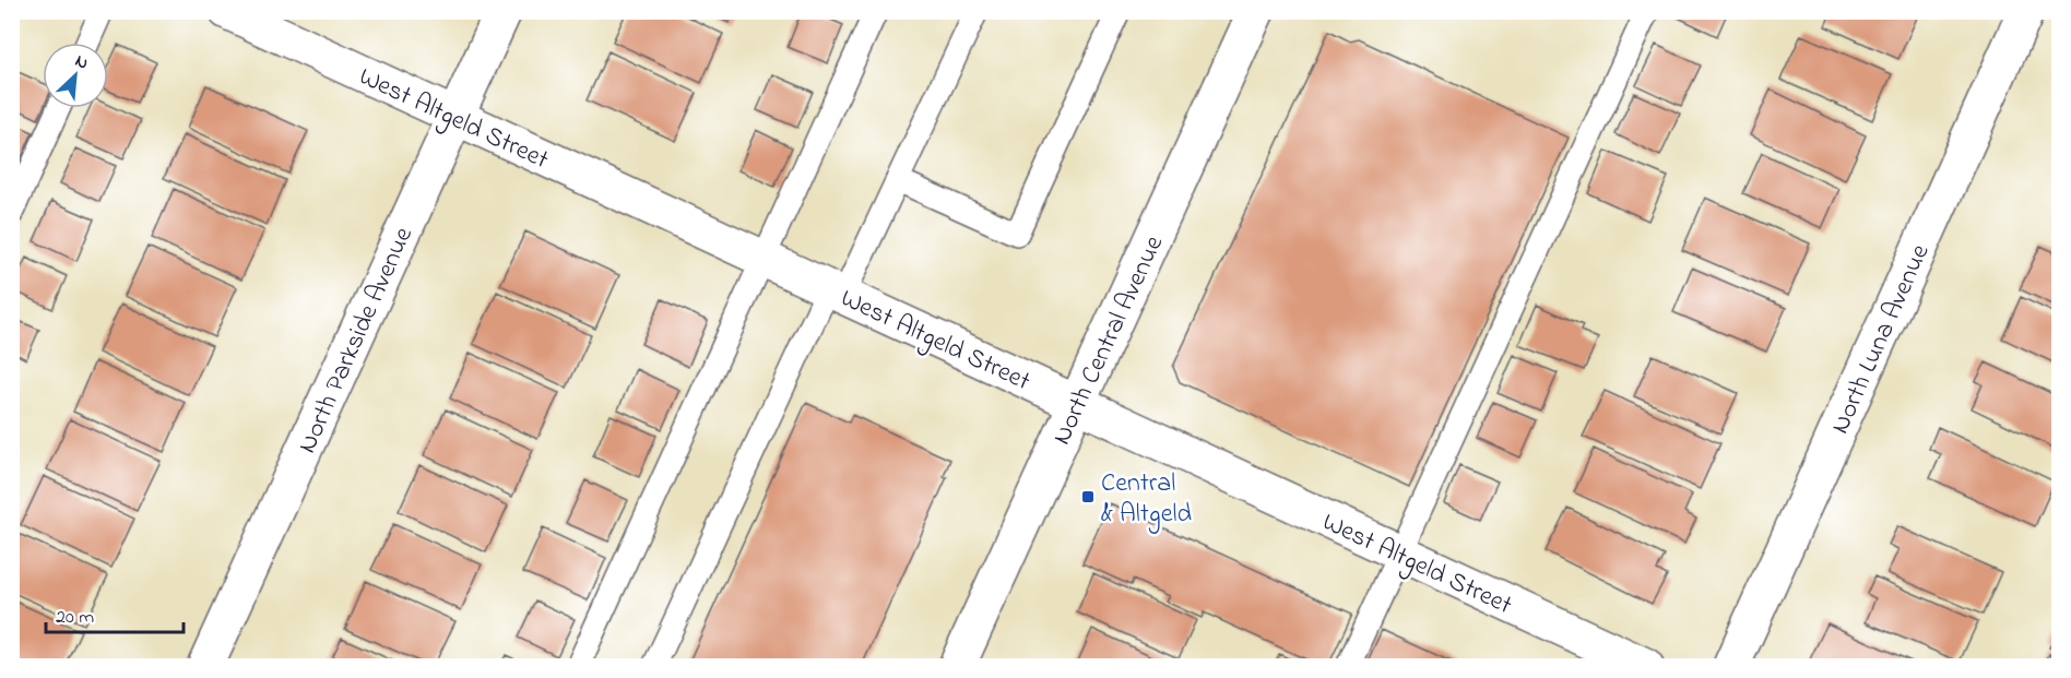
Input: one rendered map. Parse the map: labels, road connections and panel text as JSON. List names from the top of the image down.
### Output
{
  "streets": {
    "street": [
      "West Altgeld Street",
      "North Luna Avenue",
      "North Parkside Avenue",
      "North Central Avenue"
    ]
  },
  "crossings": [
    ["West Altgeld Street", "North Parkside Avenue"],
    ["West Altgeld Street", "North Central Avenue"]
  ],
  "places": {
    "transit": ["Central & Altgeld"]
  },
  "scale_bar": "20 m",
  "north": "top right"
}
